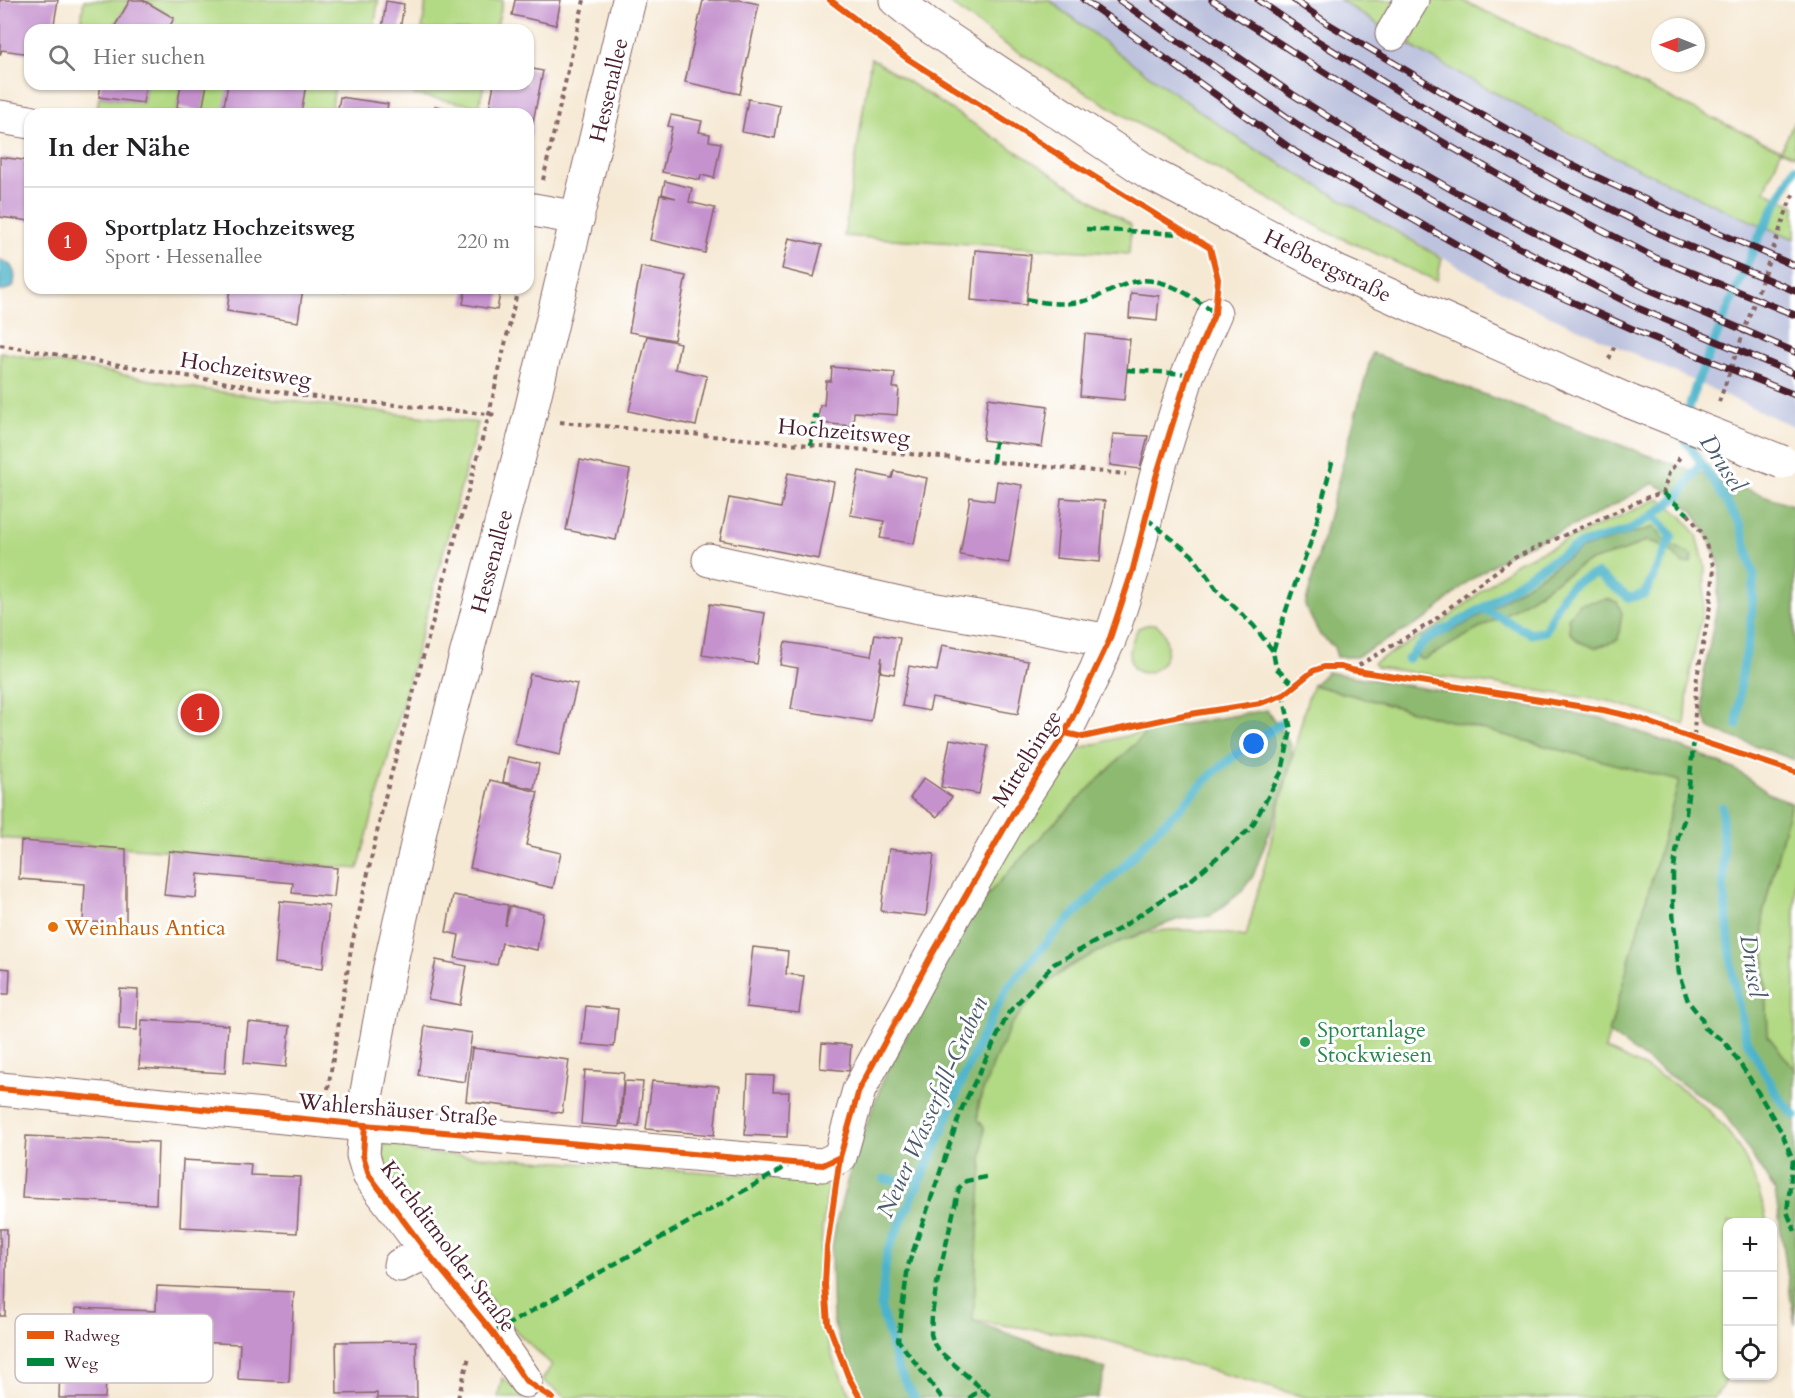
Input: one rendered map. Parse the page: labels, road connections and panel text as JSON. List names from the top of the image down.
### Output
{
  "streets": {
    "street": [
      "Hessenallee",
      "Heßbergstraße",
      "Mittelbinge",
      "Wahlershäuser Straße",
      "Kirchditmolder Straße"
    ],
    "path": ["Hochzeitsweg"]
  },
  "crossings": [
    ["Hessenallee", "Hochzeitsweg"],
    ["Hessenallee", "Wahlershäuser Straße"],
    ["Hessenallee", "Kirchditmolder Straße"],
    ["Hochzeitsweg", "Mittelbinge"],
    ["Mittelbinge", "Wahlershäuser Straße"],
    ["Wahlershäuser Straße", "Kirchditmolder Straße"]
  ],
  "water": ["Drusel", "Neuer Wasserfall-Graben"],
  "places": ["Weinhaus Antica", "Sportanlage Stockwiesen"],
  "legend": ["Radweg", "Weg"],
  "north": "left",
  "page": {
    "search": "Hier suchen",
    "heading": "In der Nähe",
    "list": [
      {
        "mark": "1",
        "name": "Sportplatz Hochzeitsweg",
        "note": "Sport · Hessenallee",
        "value": "220 m"
      }
    ],
    "pins": "1",
    "map_buttons": ["+", "−"]
  }
}
